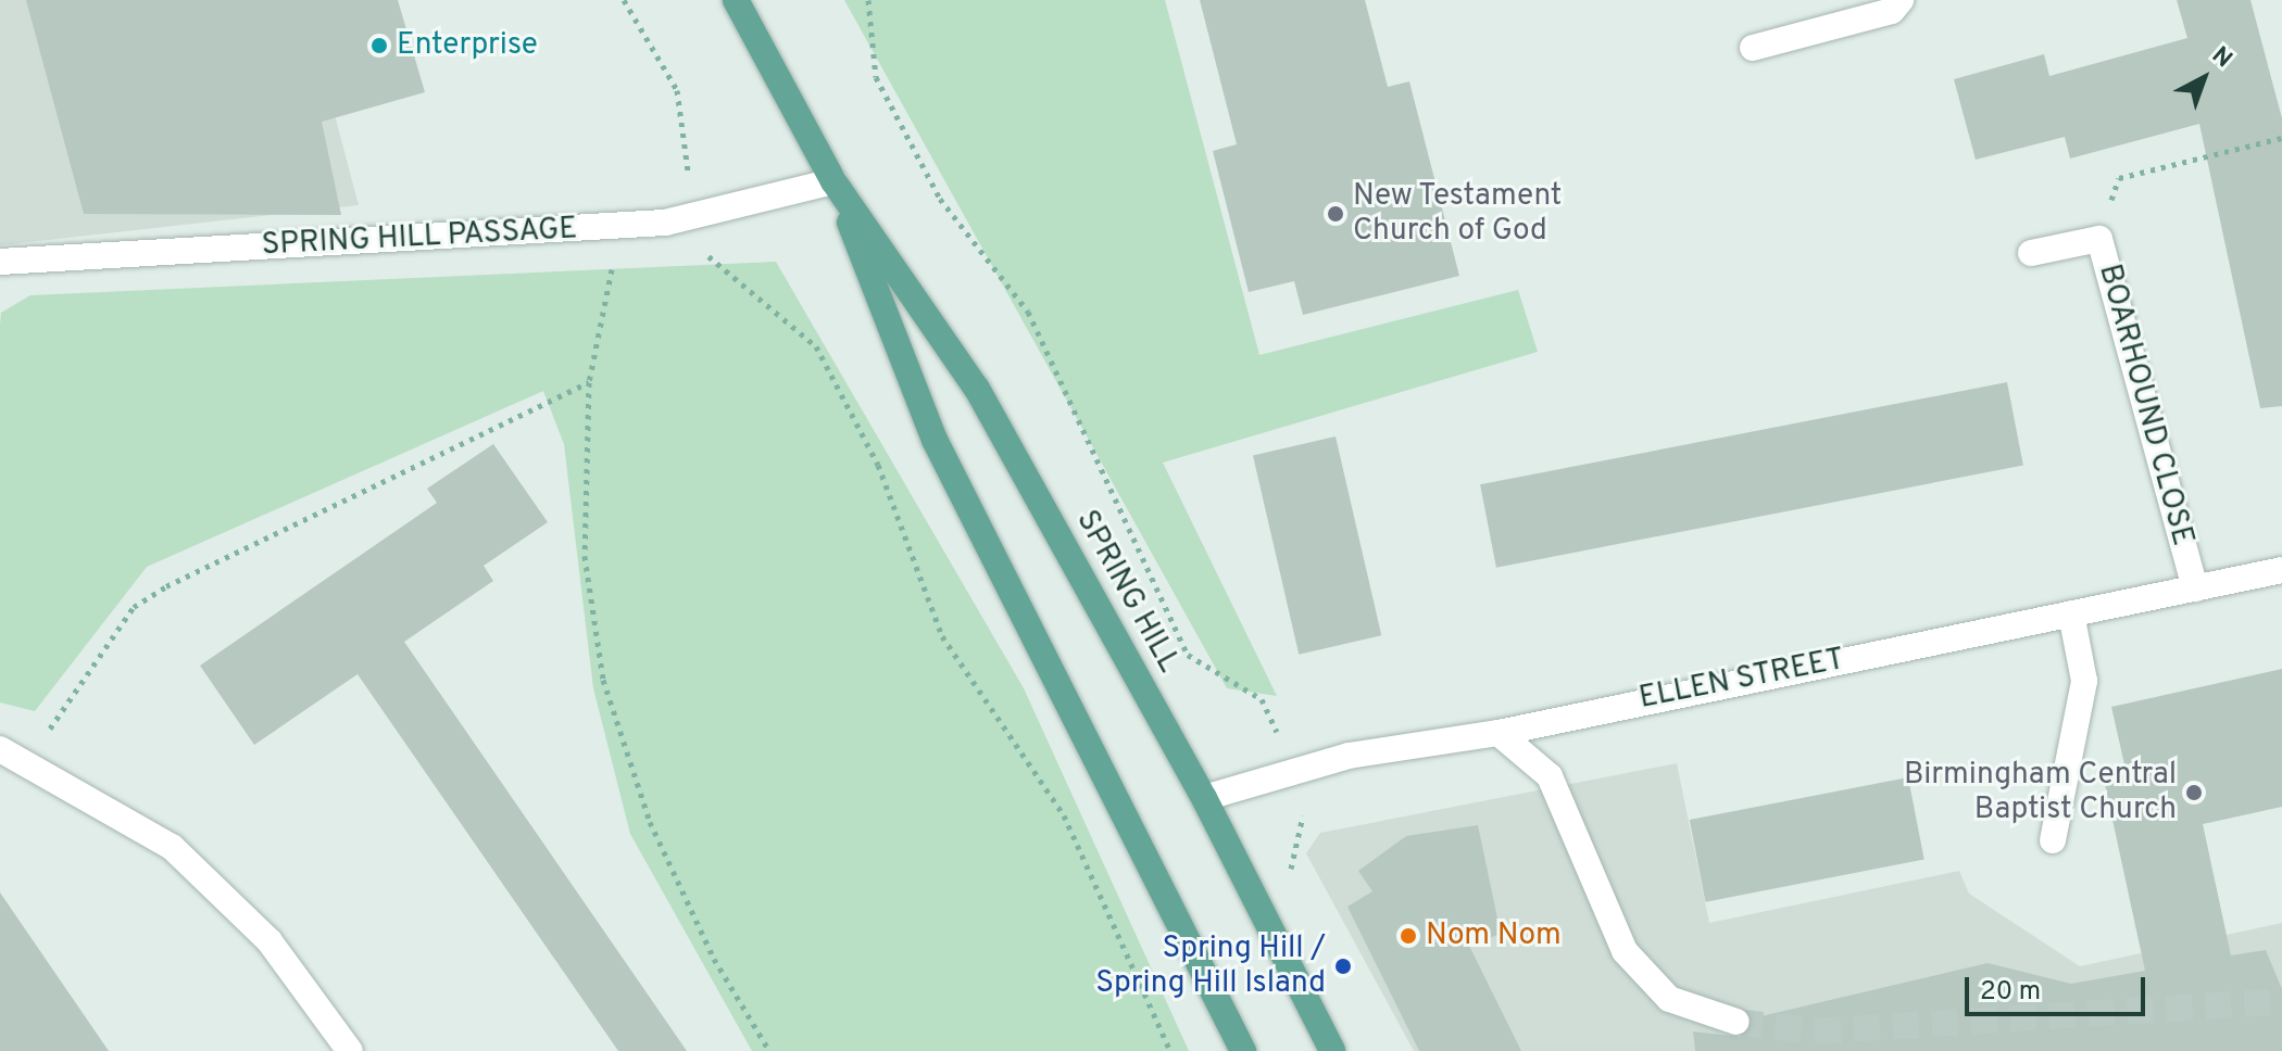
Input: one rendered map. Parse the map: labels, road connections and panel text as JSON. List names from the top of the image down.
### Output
{
  "streets": {
    "main road": ["SPRING HILL"],
    "street": ["SPRING HILL PASSAGE", "BOARHOUND CLOSE", "ELLEN STREET"]
  },
  "crossings": [
    ["SPRING HILL PASSAGE", "SPRING HILL"],
    ["BOARHOUND CLOSE", "ELLEN STREET"],
    ["SPRING HILL", "ELLEN STREET"]
  ],
  "places": [
    "Enterprise",
    "New Testament Church of God",
    "Birmingham Central Baptist Church",
    "Nom Nom",
    "Spring Hill / Spring Hill Island"
  ],
  "scale_bar": "20 m",
  "north": "top right"
}
